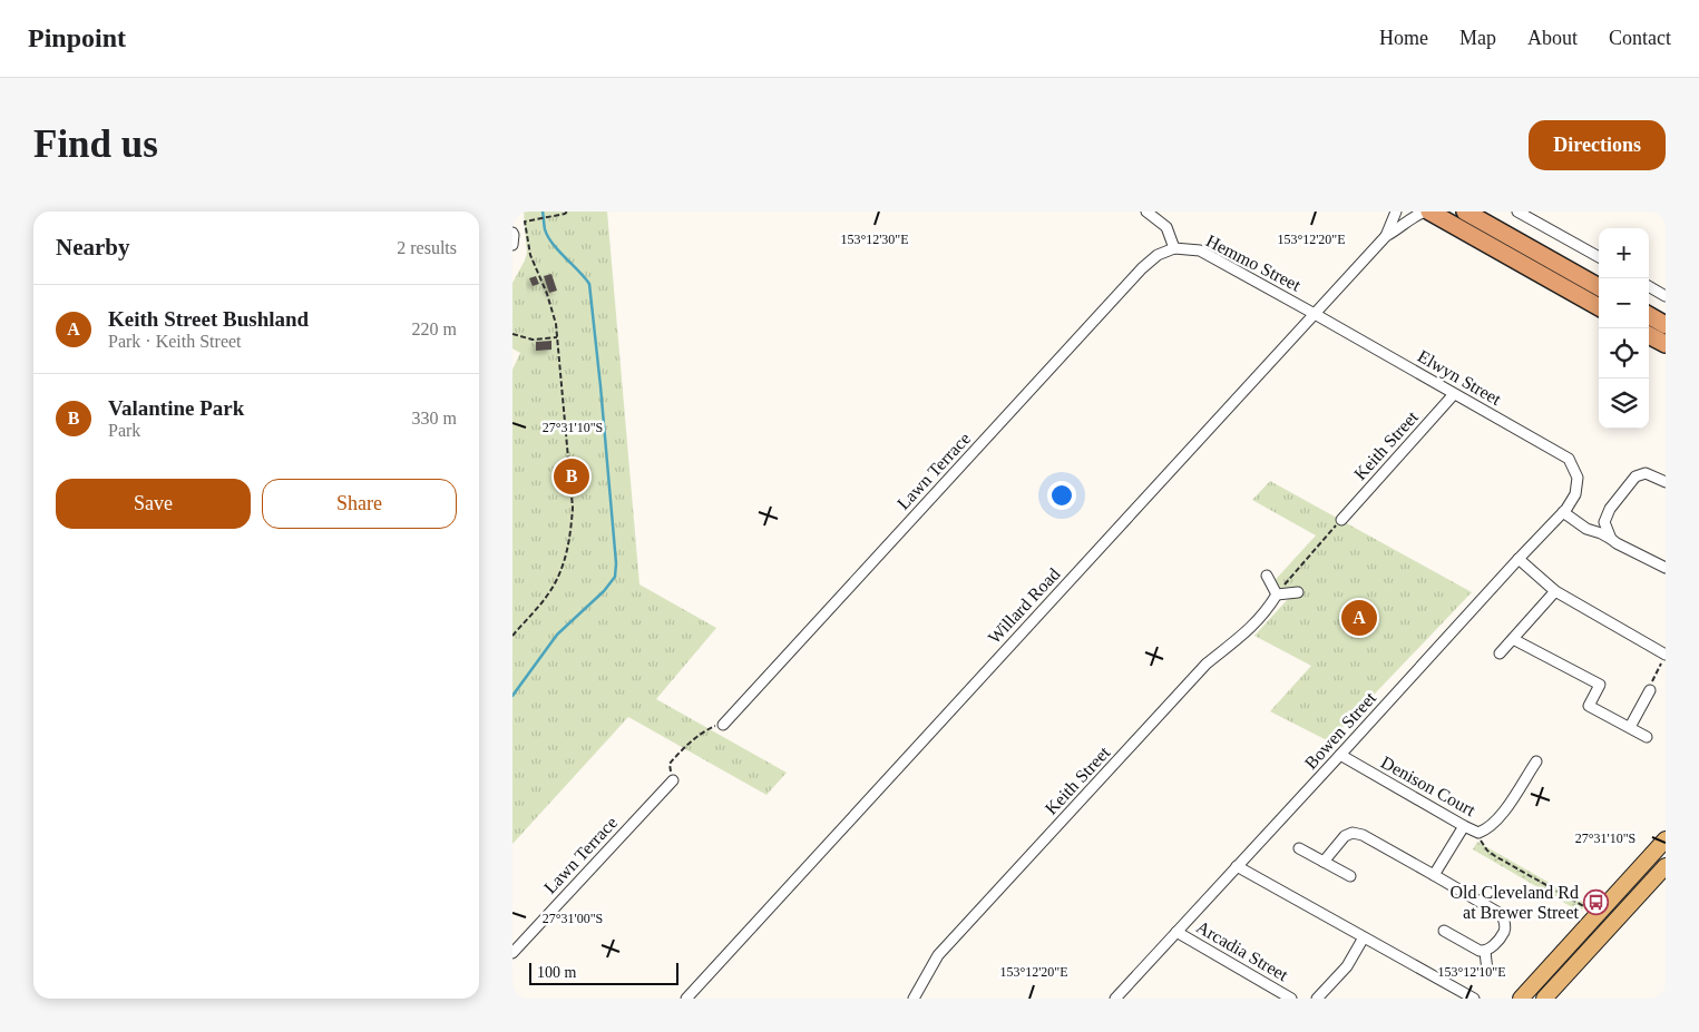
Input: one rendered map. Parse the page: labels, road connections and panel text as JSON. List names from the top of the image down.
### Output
{
  "streets": {
    "street": [
      "Hemmo Street",
      "Elwyn Street",
      "Keith Street",
      "Lawn Terrace",
      "Willard Road",
      "Bowen Street",
      "Denison Court",
      "Arcadia Street"
    ]
  },
  "crossings": [
    ["Hemmo Street", "Elwyn Street"],
    ["Hemmo Street", "Lawn Terrace"],
    ["Hemmo Street", "Willard Road"],
    ["Elwyn Street", "Keith Street"],
    ["Elwyn Street", "Willard Road"],
    ["Elwyn Street", "Bowen Street"],
    ["Bowen Street", "Denison Court"],
    ["Bowen Street", "Arcadia Street"]
  ],
  "places": {
    "bus stop": ["Old Cleveland Rd at Brewer Street"]
  },
  "scale_bar": "100 m",
  "page": {
    "header": "Pinpoint",
    "nav": [
      "Home",
      "Map",
      "About",
      "Contact"
    ],
    "buttons": [
      "Directions",
      ["Save", "Share"]
    ],
    "title": "Find us",
    "heading": ["Nearby", "2 results"],
    "map_buttons": ["+", "−"],
    "list": [
      {
        "mark": "A",
        "name": "Keith Street Bushland",
        "note": "Park · Keith Street",
        "value": "220 m"
      },
      {
        "mark": "B",
        "name": "Valantine Park",
        "note": "Park",
        "value": "330 m"
      }
    ],
    "pins": ["B", "A"],
    "scale": "100 m"
  },
  "coordinates": [
    "153°12'30\"E",
    "153°12'20\"E",
    "27°31'10\"S",
    "27°31'00\"S",
    "153°12'10\"E"
  ]
}
